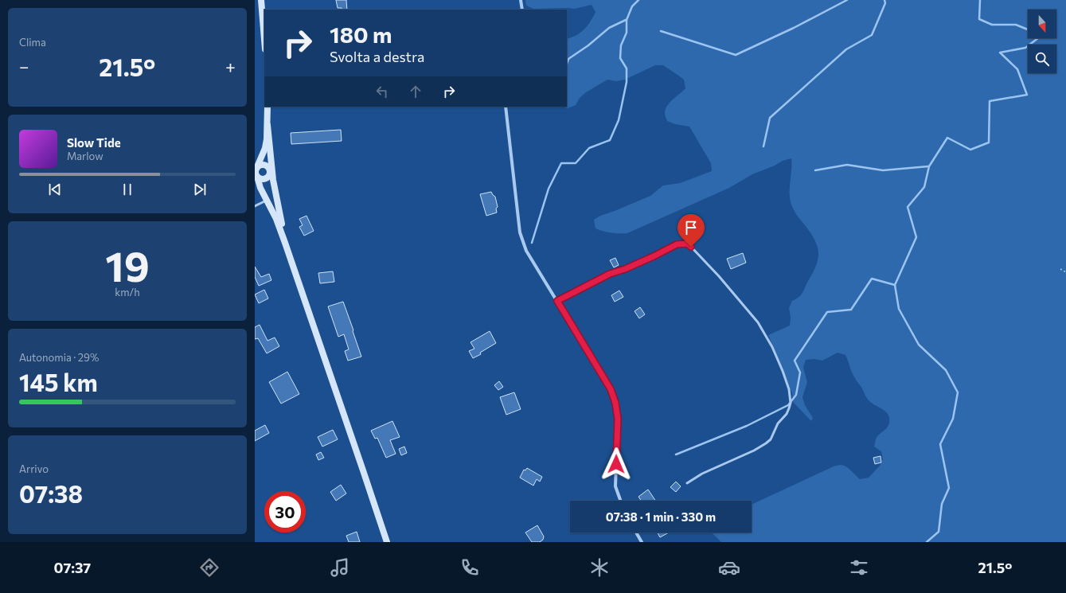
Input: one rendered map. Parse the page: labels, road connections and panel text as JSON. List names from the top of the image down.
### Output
{
  "north": "bottom",
  "page": {
    "tile": [
      "Clima",
      ["19", "km/h"],
      ["Autonomia · 29%", "145 km"],
      ["Arrivo", "07:38"]
    ],
    "turn": ["180 m", "Svolta a destra"],
    "heat": ["−", "21.5°", "+"],
    "song": ["Slow Tide", "Marlow"],
    "limit": "30",
    "trip": "07:38 · 1 min · 330 m",
    "tabs": ["07:37", "21.5°"]
  }
}
